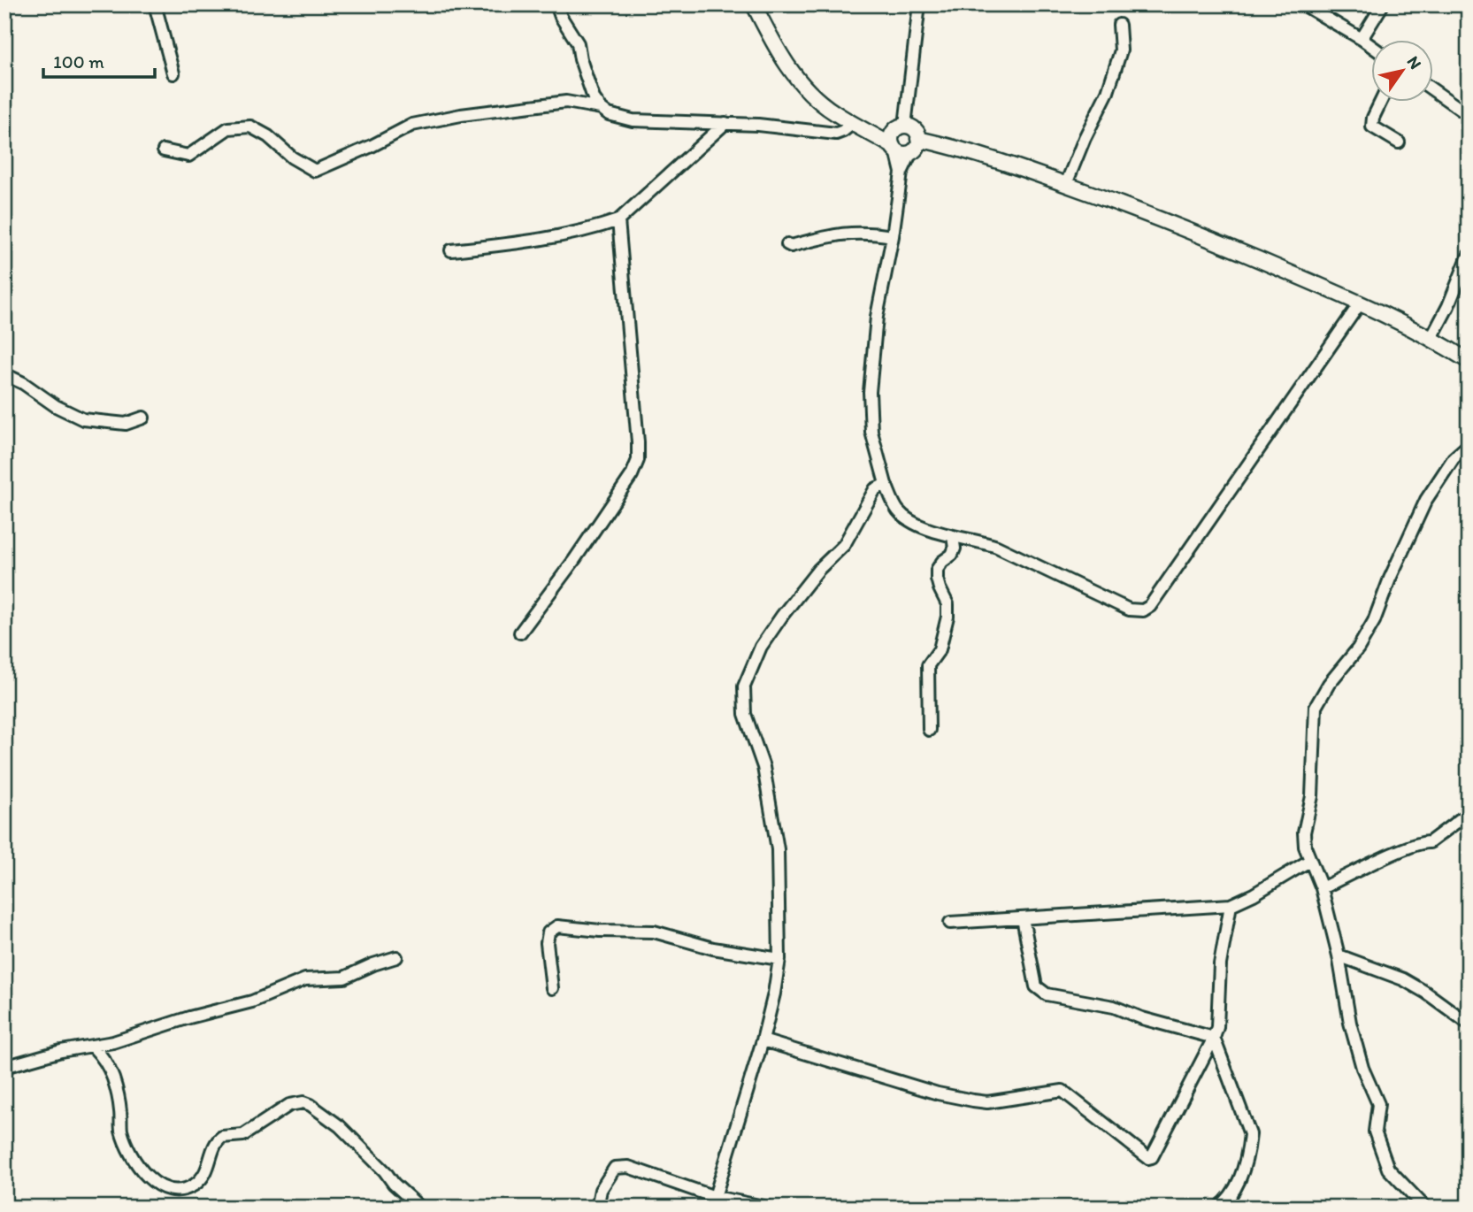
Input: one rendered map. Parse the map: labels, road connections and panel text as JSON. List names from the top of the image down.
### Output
{
  "scale_bar": "100 m",
  "north": "top right"
}
